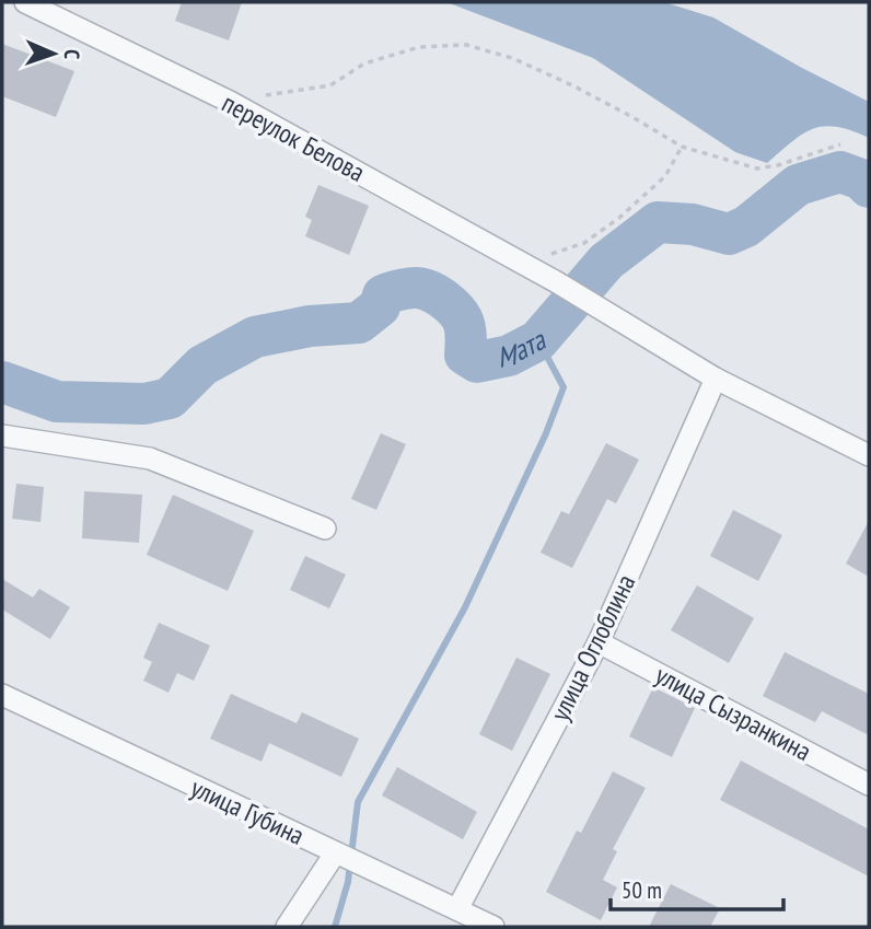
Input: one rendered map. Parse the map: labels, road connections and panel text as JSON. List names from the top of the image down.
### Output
{
  "streets": {
    "street": [
      "переулок Белова",
      "улица Оглоблина",
      "улица Сызранкина",
      "улица Губина"
    ]
  },
  "crossings": [
    ["переулок Белова", "улица Оглоблина"],
    ["улица Оглоблина", "улица Сызранкина"],
    ["улица Оглоблина", "улица Губина"]
  ],
  "water": ["Мата"],
  "scale_bar": "50 m",
  "north": "right"
}
